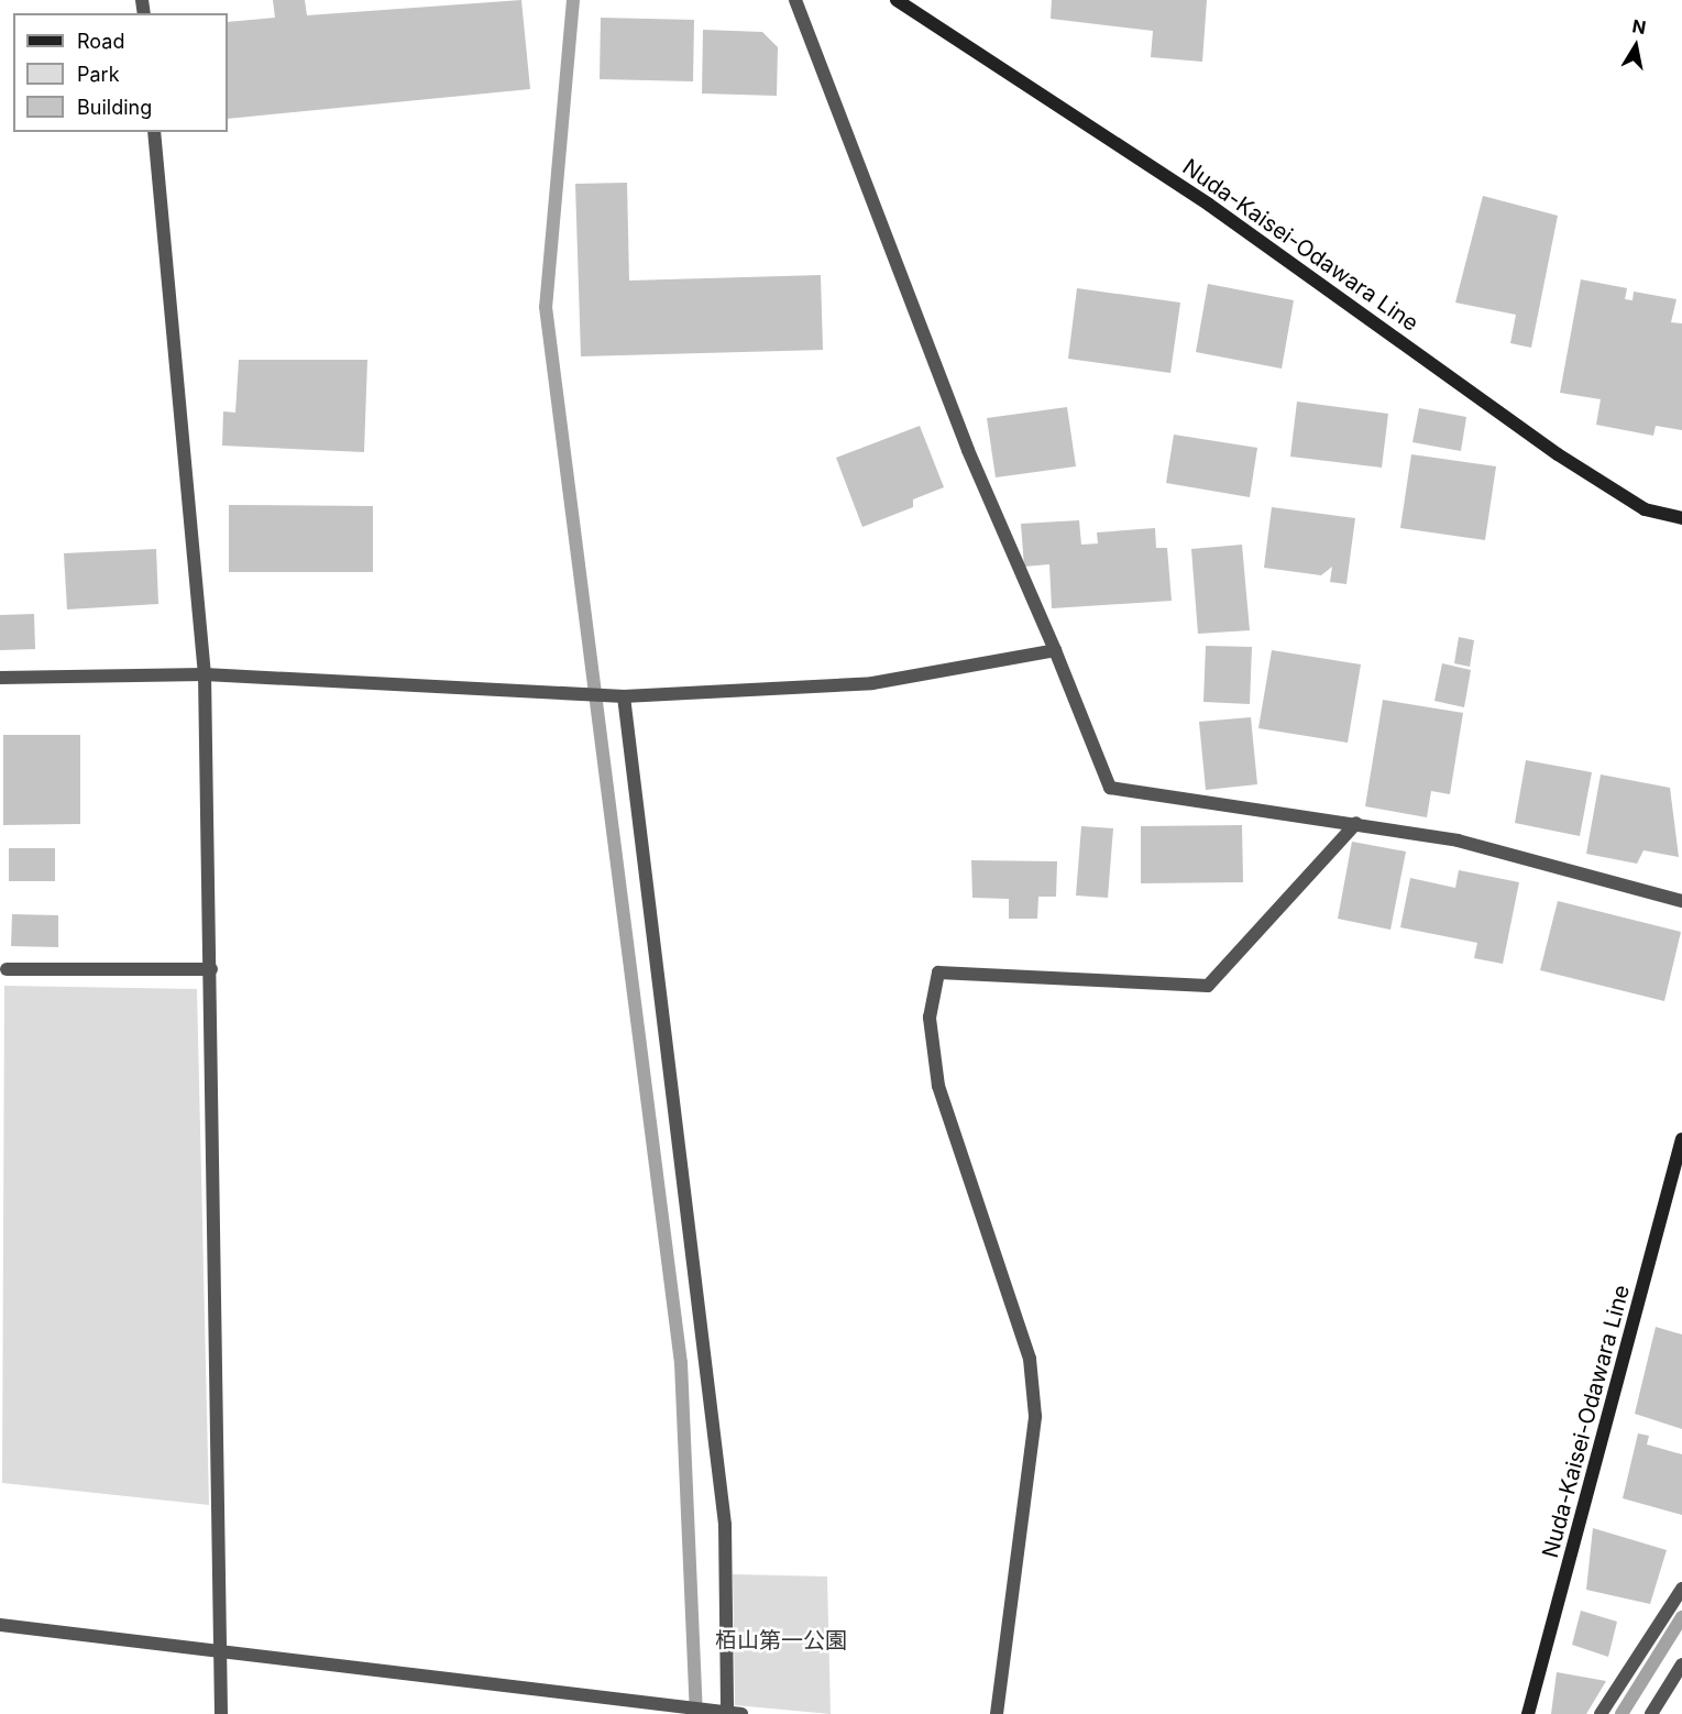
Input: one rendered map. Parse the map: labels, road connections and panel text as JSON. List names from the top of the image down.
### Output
{
  "streets": {
    "main road": ["Nuda-Kaisei-Odawara Line"]
  },
  "parks": ["栢山第一公園"],
  "legend": ["Road", "Park", "Building"],
  "north": "top"
}
